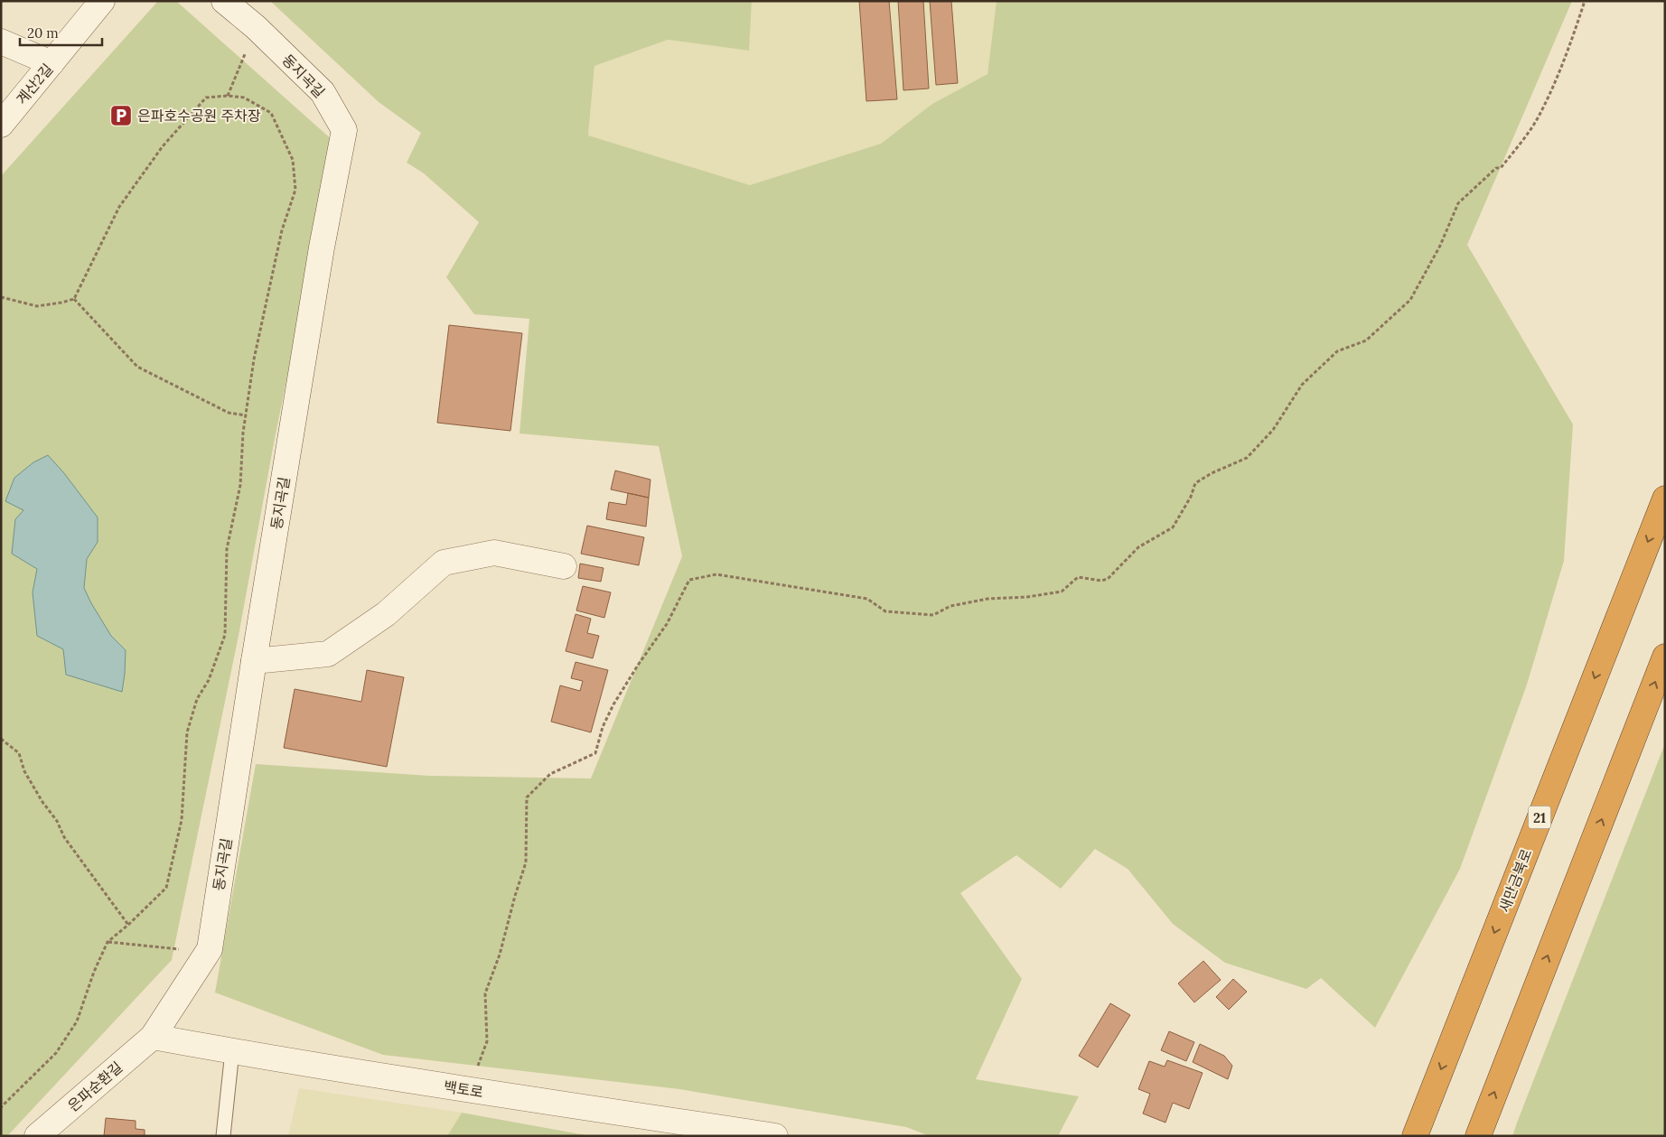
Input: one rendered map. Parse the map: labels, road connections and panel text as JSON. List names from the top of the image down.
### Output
{
  "streets": {
    "highway": ["21", "새만금북로"],
    "street": [
      "동지곡길",
      "계산2길",
      "은파순환길",
      "백토로"
    ]
  },
  "crossings": [
    ["동지곡길", "은파순환길"],
    ["동지곡길", "백토로"],
    ["은파순환길", "백토로"]
  ],
  "places": {
    "parking": ["은파호수공원 주차장"]
  },
  "scale_bar": "20 m"
}
